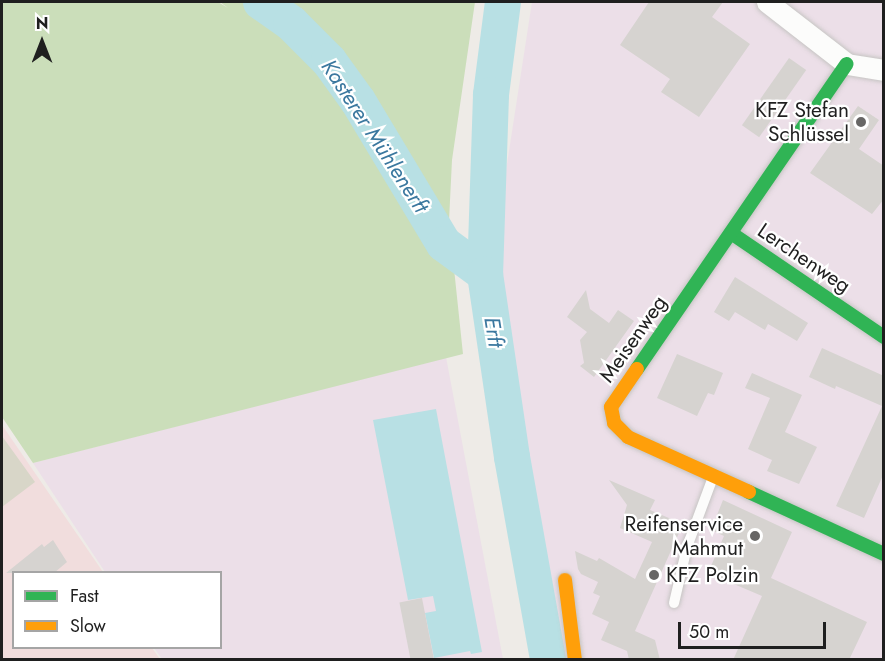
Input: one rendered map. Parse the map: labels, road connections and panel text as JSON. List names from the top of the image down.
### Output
{
  "streets": {
    "street": ["Lerchenweg", "Meisenweg"]
  },
  "crossings": [
    ["Lerchenweg", "Meisenweg"]
  ],
  "water": ["Kasterer Mühlenerft", "Erft"],
  "places": ["KFZ Stefan Schlüssel", "Reifenservice Mahmut", "KFZ Polzin"],
  "legend": ["Fast", "Slow"],
  "scale_bar": "50 m",
  "north": "top"
}
